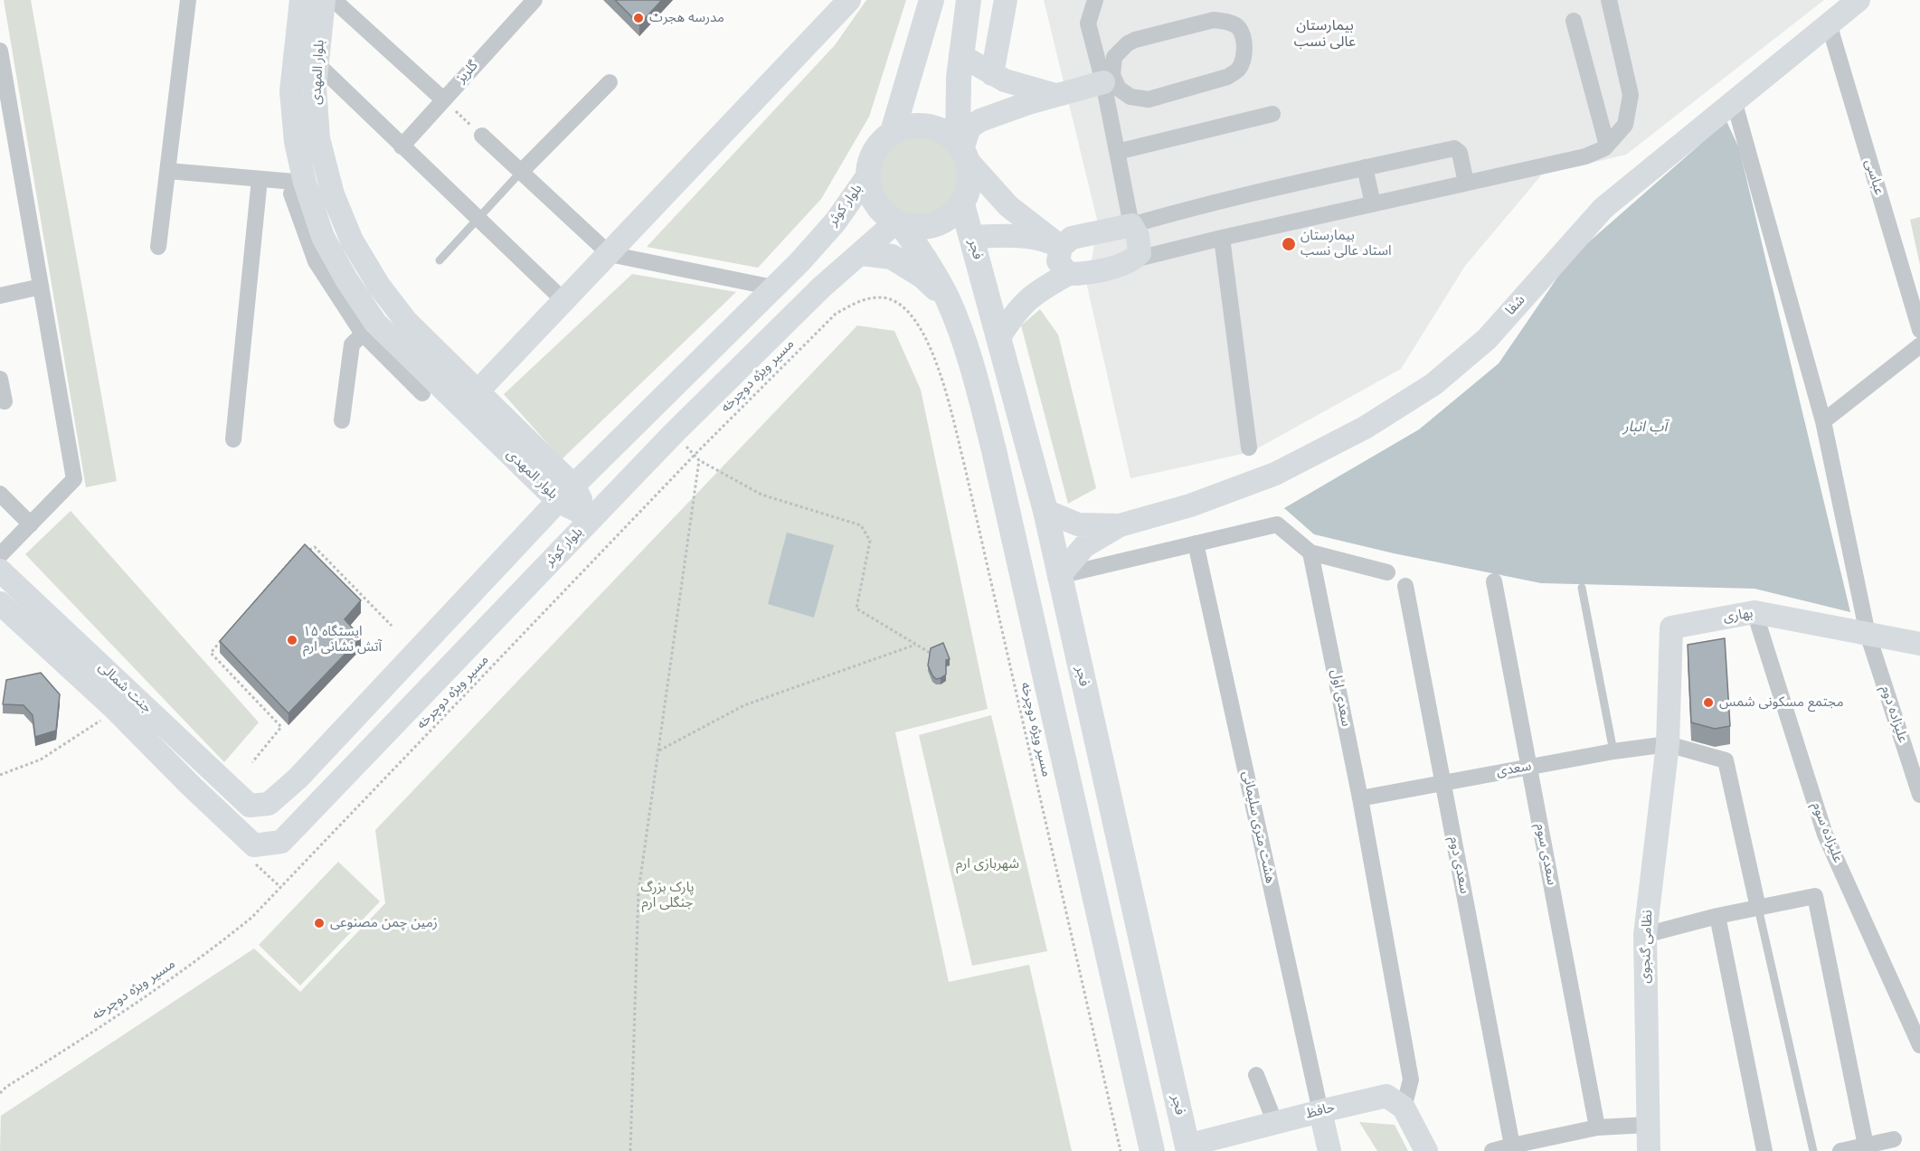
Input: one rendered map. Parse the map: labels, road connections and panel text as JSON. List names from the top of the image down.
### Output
{
  "streets": {
    "main road": [
      "بلوار المهدی",
      "بلوار کوثر",
      "فجر",
      "شفا",
      "بهاری",
      "جنت شمالی",
      "نظامی گنجوی",
      "حافظ"
    ],
    "street": [
      "گلریز",
      "عباسی",
      "سعدی اول",
      "علیزاده دوم",
      "سعدی",
      "هشت متری سلیمانی",
      "علیزاده سوم",
      "سعدی سوم",
      "سعدی دوم"
    ],
    "path": ["مسیر ویژه دوچرخه"]
  },
  "crossings": [
    ["بلوار المهدی", "بلوار کوثر"],
    ["عباسی", "شفا"],
    ["بلوار کوثر", "فجر"],
    ["بلوار کوثر", "جنت شمالی"],
    ["فجر", "حافظ"],
    ["شفا", "علیزاده دوم"],
    ["بهاری", "علیزاده دوم"],
    ["بهاری", "سعدی"],
    ["بهاری", "علیزاده سوم"],
    ["بهاری", "نظامی گنجوی"],
    ["سعدی اول", "سعدی"],
    ["سعدی اول", "حافظ"],
    ["سعدی", "سعدی سوم"],
    ["سعدی", "سعدی دوم"],
    ["سعدی", "نظامی گنجوی"],
    ["هشت متری سلیمانی", "حافظ"]
  ],
  "districts": ["بیمارستان عالی نسب"],
  "water": ["آب انبار"],
  "parks": ["شهربازی ارم", "پارک بزرگ جنگلی ارم"],
  "places": [
    "مدرسه هجرت",
    "بیمارستان استاد عالی نسب",
    "ایستگاه ۱۵ آتش نشانی ارم",
    "مجتمع مسکونی شمس",
    "زمین چمن مصنوعی"
  ]
}
